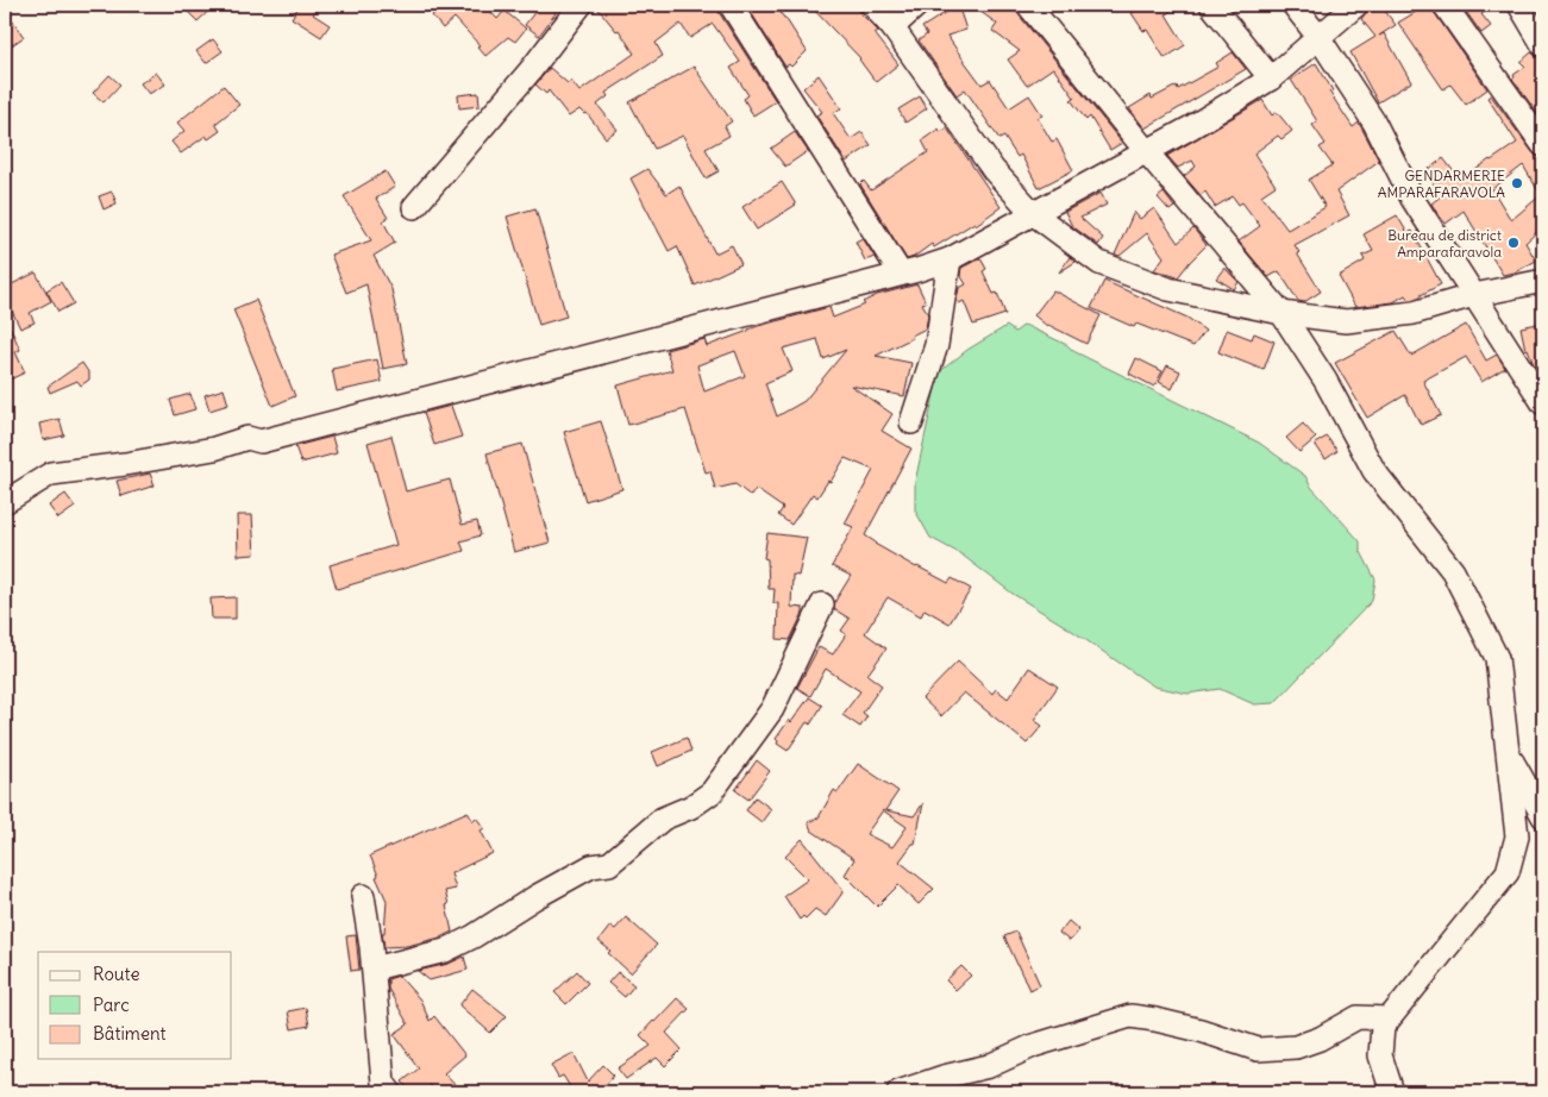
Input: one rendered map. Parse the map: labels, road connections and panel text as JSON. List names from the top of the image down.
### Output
{
  "places": ["GENDARMERIE AMPARAFARAVOLA", "Bureau de district Amparafaravola"],
  "legend": ["Route", "Parc", "Bâtiment"]
}
